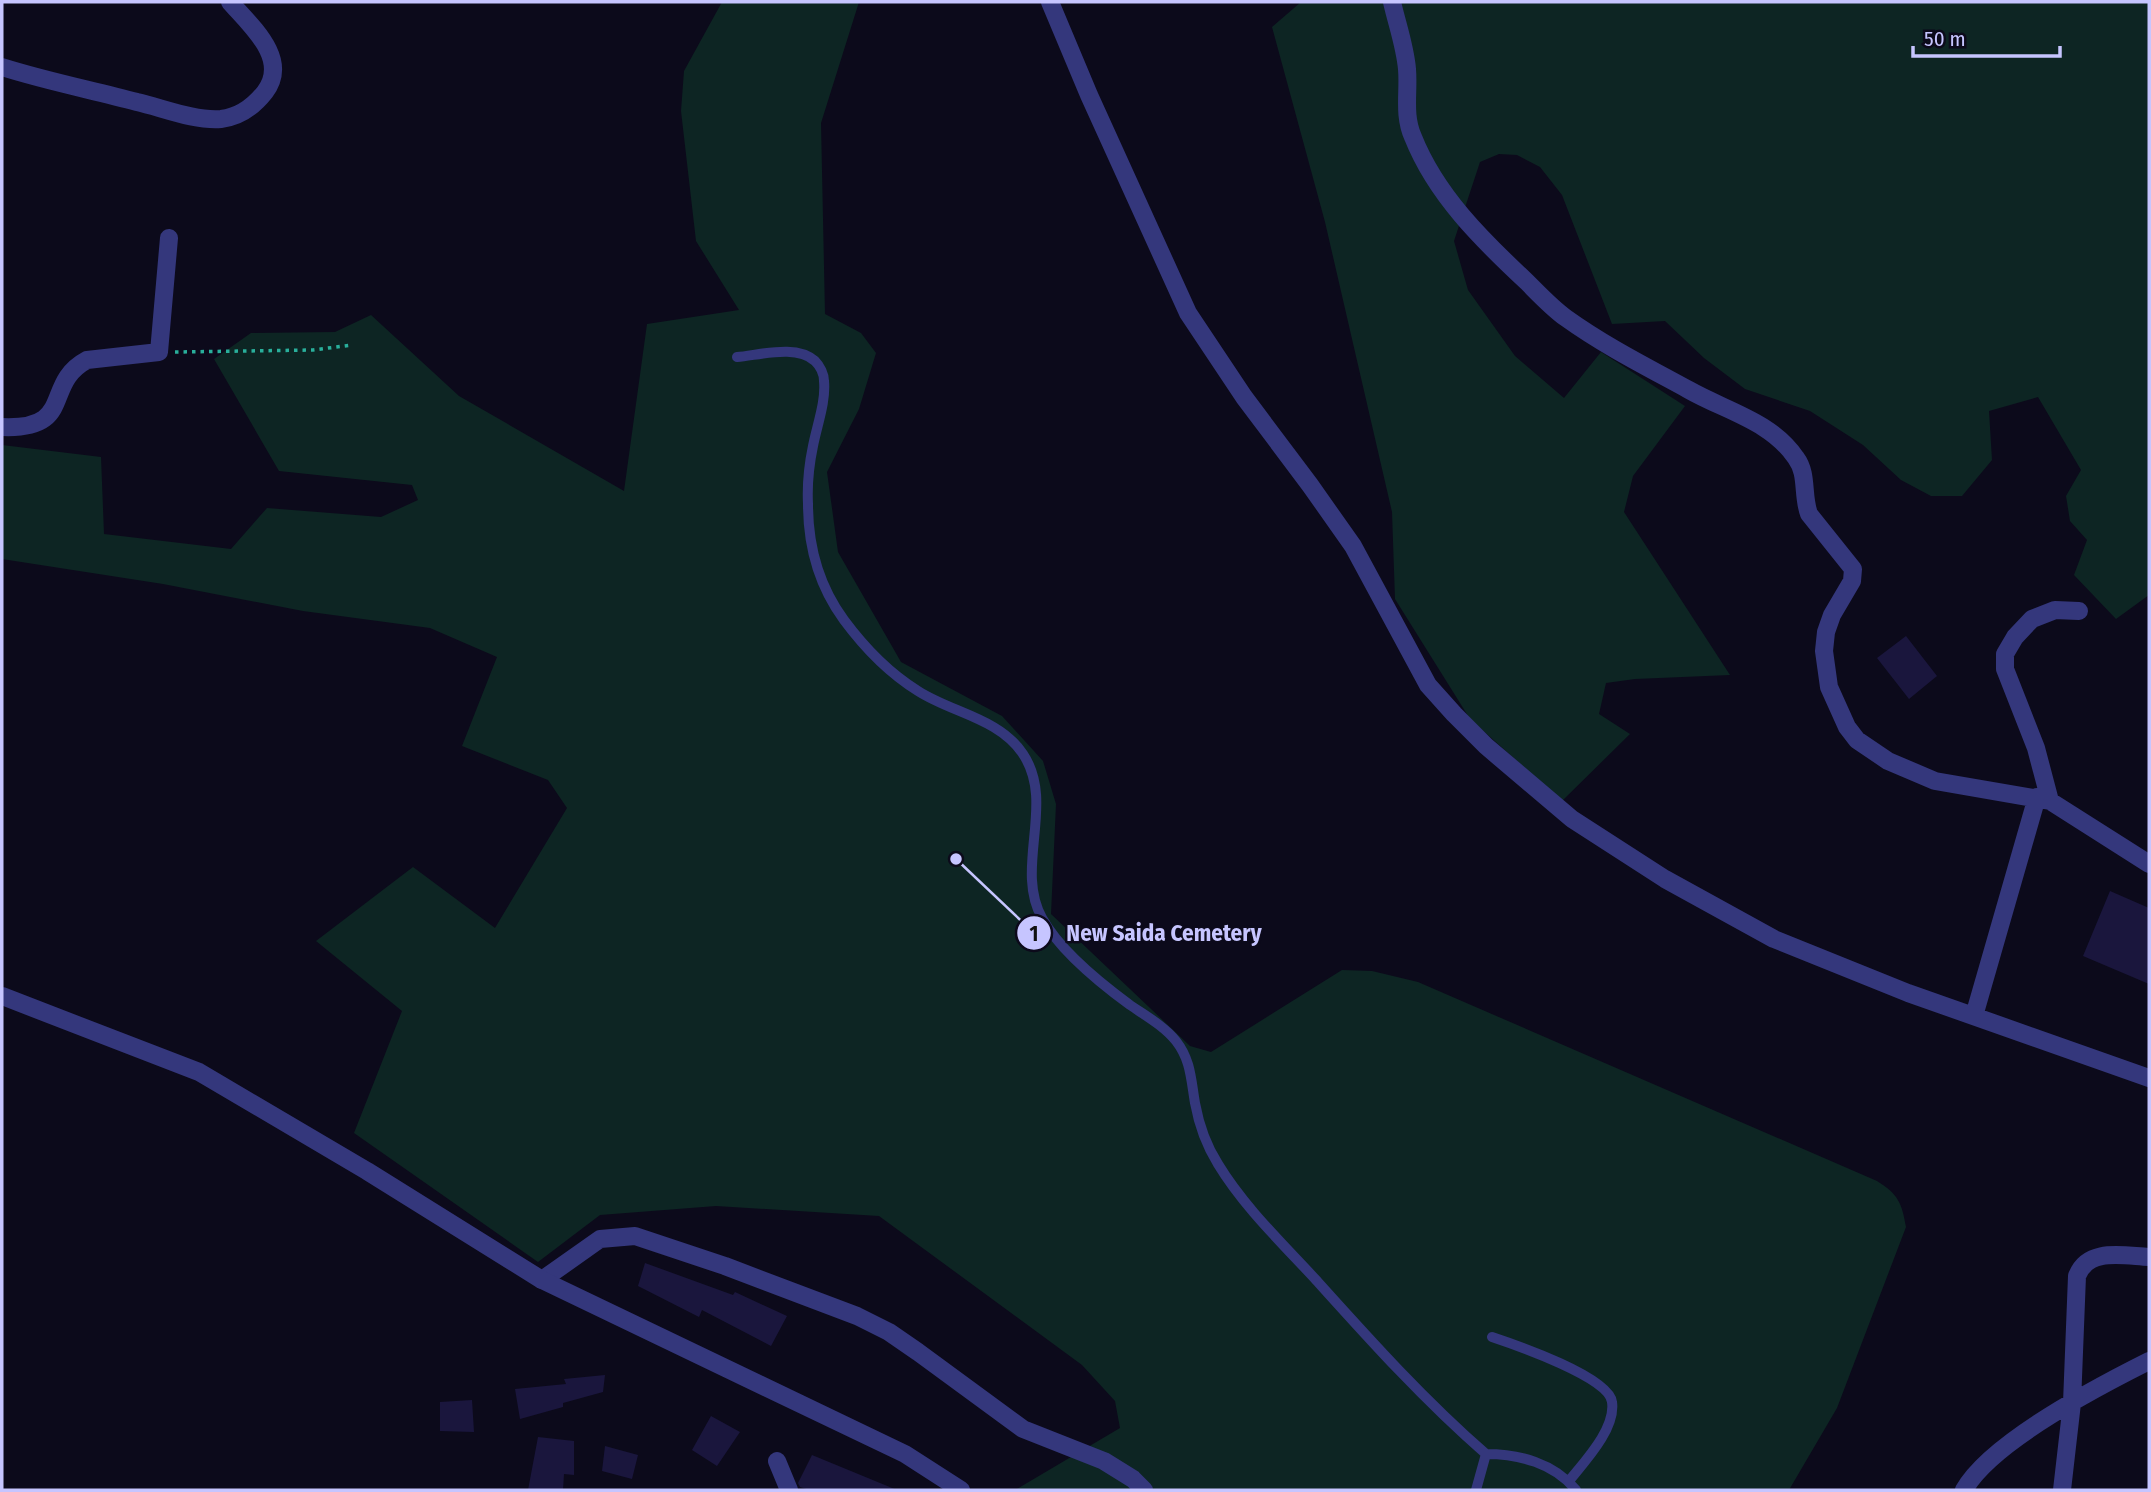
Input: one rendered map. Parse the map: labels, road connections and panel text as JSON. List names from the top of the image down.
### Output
{
  "places": ["New Saida Cemetery"],
  "scale_bar": "50 m"
}
